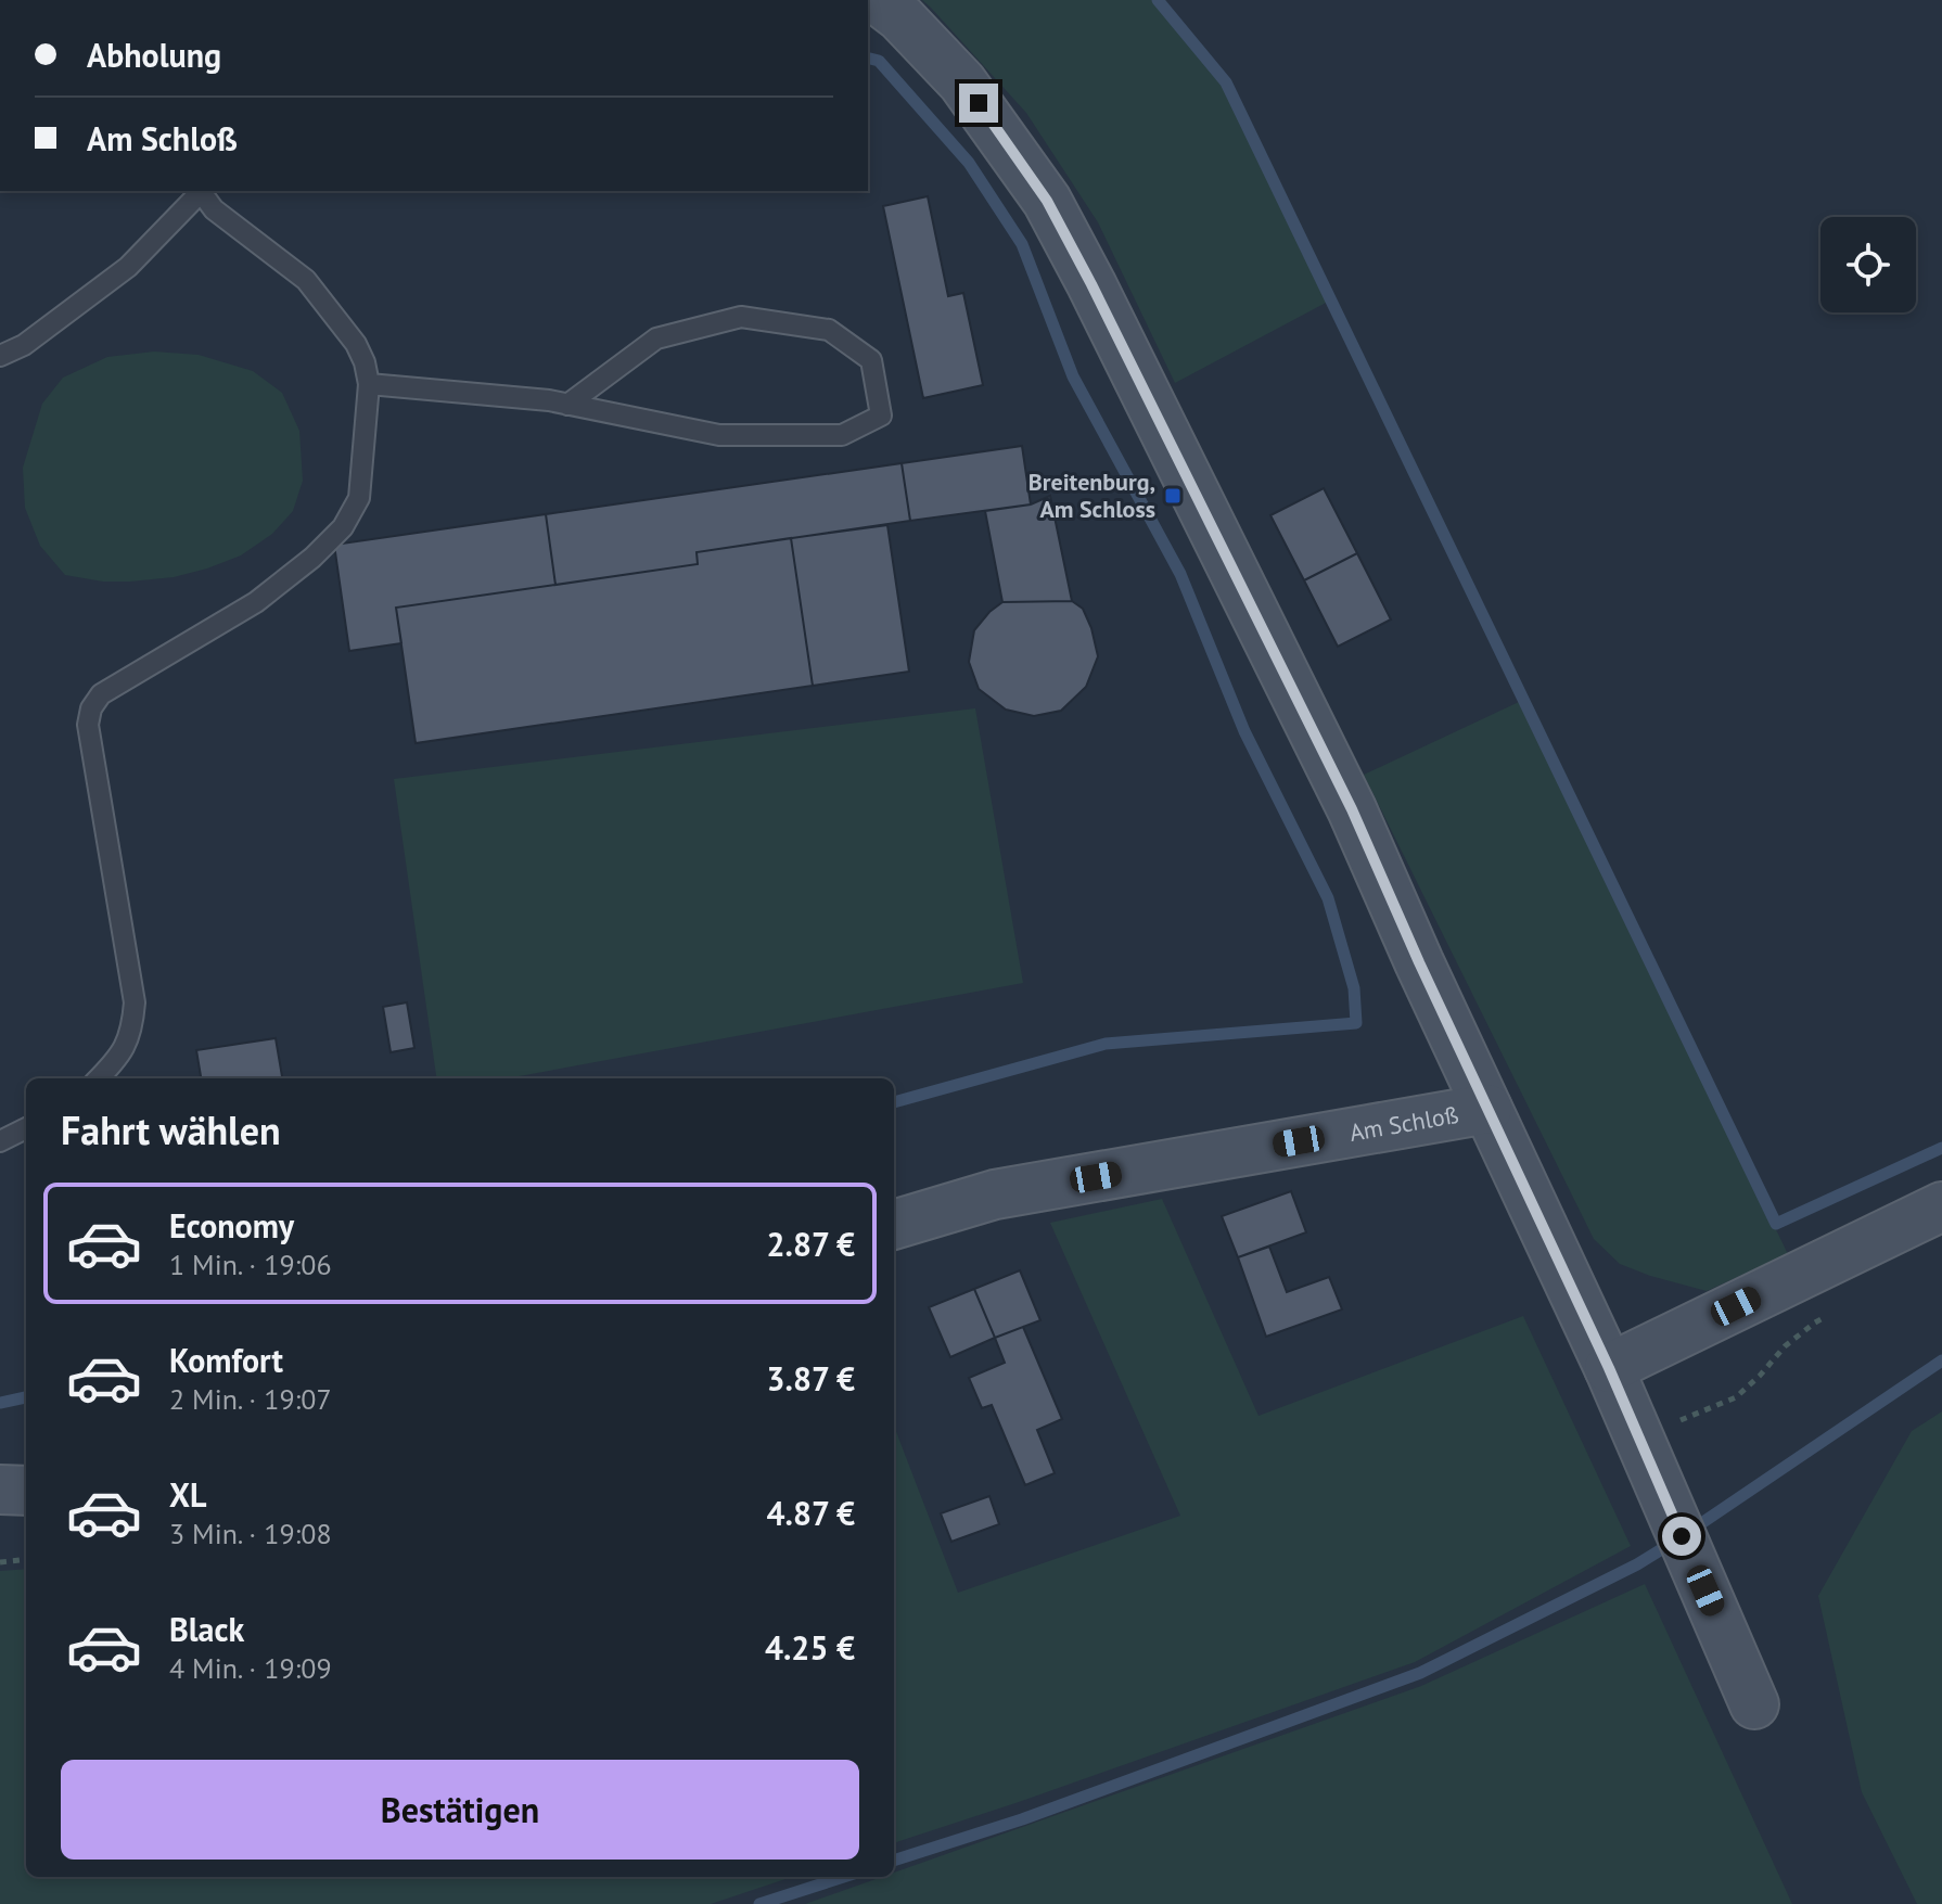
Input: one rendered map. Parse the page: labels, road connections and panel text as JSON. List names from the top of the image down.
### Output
{
  "streets": {
    "main road": ["Am Schloß"]
  },
  "places": {
    "transit": ["Breitenburg, Am Schloss"]
  },
  "page": {
    "banner": ["Abholung", "Am Schloß"],
    "heading": "Fahrt wählen",
    "list": [
      {
        "name": "Economy",
        "note": "1 Min. · 19:06",
        "value": "2.87 €"
      },
      {
        "name": "Komfort",
        "note": "2 Min. · 19:07",
        "value": "3.87 €"
      },
      {
        "name": "XL",
        "note": "3 Min. · 19:08",
        "value": "4.87 €"
      },
      {
        "name": "Black",
        "note": "4 Min. · 19:09",
        "value": "4.25 €"
      }
    ],
    "buttons": "Bestätigen"
  }
}
